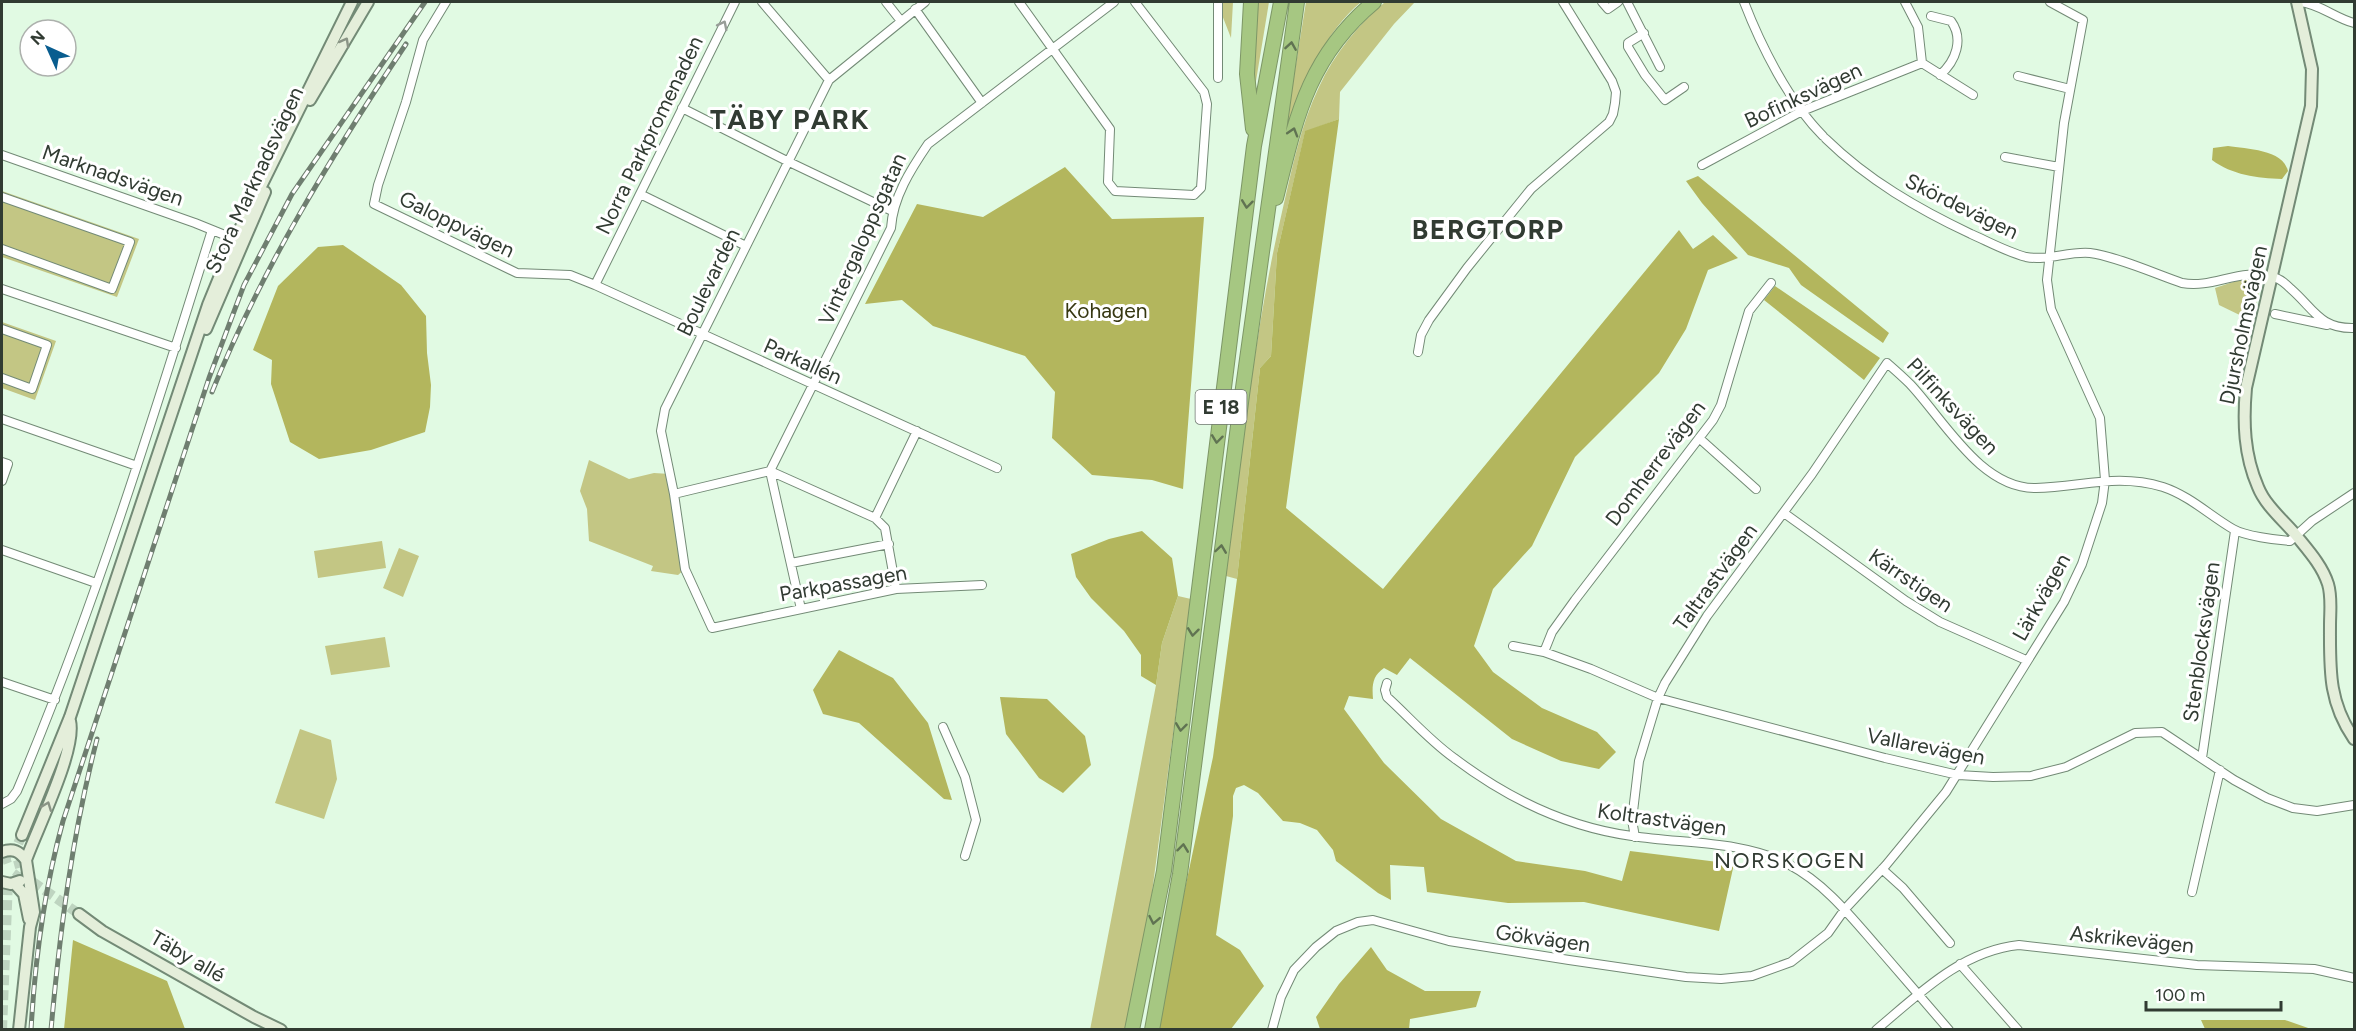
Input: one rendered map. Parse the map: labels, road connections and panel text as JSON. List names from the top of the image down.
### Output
{
  "streets": {
    "highway": ["E 18"],
    "street": [
      "Bofinksvägen",
      "Norra Parkpromenaden",
      "Marknadsvägen",
      "Stora Marknadsvägen",
      "Skördevägen",
      "Galoppvägen",
      "Vintergaloppsgatan",
      "Boulevarden",
      "Djursholmsvägen",
      "Parkallén",
      "Pilfinksvägen",
      "Domherrevägen",
      "Taltrastvägen",
      "Kärrstigen",
      "Parkpassagen",
      "Lärkvägen",
      "Stenblocksvägen",
      "Vallarevägen",
      "Koltrastvägen",
      "Gökvägen",
      "Askrikevägen",
      "Täby allé"
    ]
  },
  "crossings": [
    ["Bofinksvägen", "Skördevägen"],
    ["Norra Parkpromenaden", "Galoppvägen"],
    ["Norra Parkpromenaden", "Parkallén"],
    ["Marknadsvägen", "Stora Marknadsvägen"],
    ["Skördevägen", "Djursholmsvägen"],
    ["Skördevägen", "Lärkvägen"],
    ["Galoppvägen", "Parkallén"],
    ["Vintergaloppsgatan", "Parkallén"],
    ["Boulevarden", "Parkallén"],
    ["Boulevarden", "Parkpassagen"],
    ["Djursholmsvägen", "Pilfinksvägen"],
    ["Pilfinksvägen", "Taltrastvägen"],
    ["Pilfinksvägen", "Lärkvägen"],
    ["Pilfinksvägen", "Stenblocksvägen"],
    ["Domherrevägen", "Vallarevägen"],
    ["Taltrastvägen", "Kärrstigen"],
    ["Taltrastvägen", "Vallarevägen"],
    ["Taltrastvägen", "Koltrastvägen"],
    ["Kärrstigen", "Lärkvägen"],
    ["Lärkvägen", "Vallarevägen"],
    ["Lärkvägen", "Koltrastvägen"],
    ["Lärkvägen", "Gökvägen"],
    ["Stenblocksvägen", "Vallarevägen"],
    ["Koltrastvägen", "Gökvägen"],
    ["Koltrastvägen", "Askrikevägen"]
  ],
  "one_way": ["Norra Parkpromenaden"],
  "districts": ["TÄBY PARK", "BERGTORP", "NORSKOGEN"],
  "parks": ["Kohagen"],
  "scale_bar": "100 m",
  "north": "top left"
}
